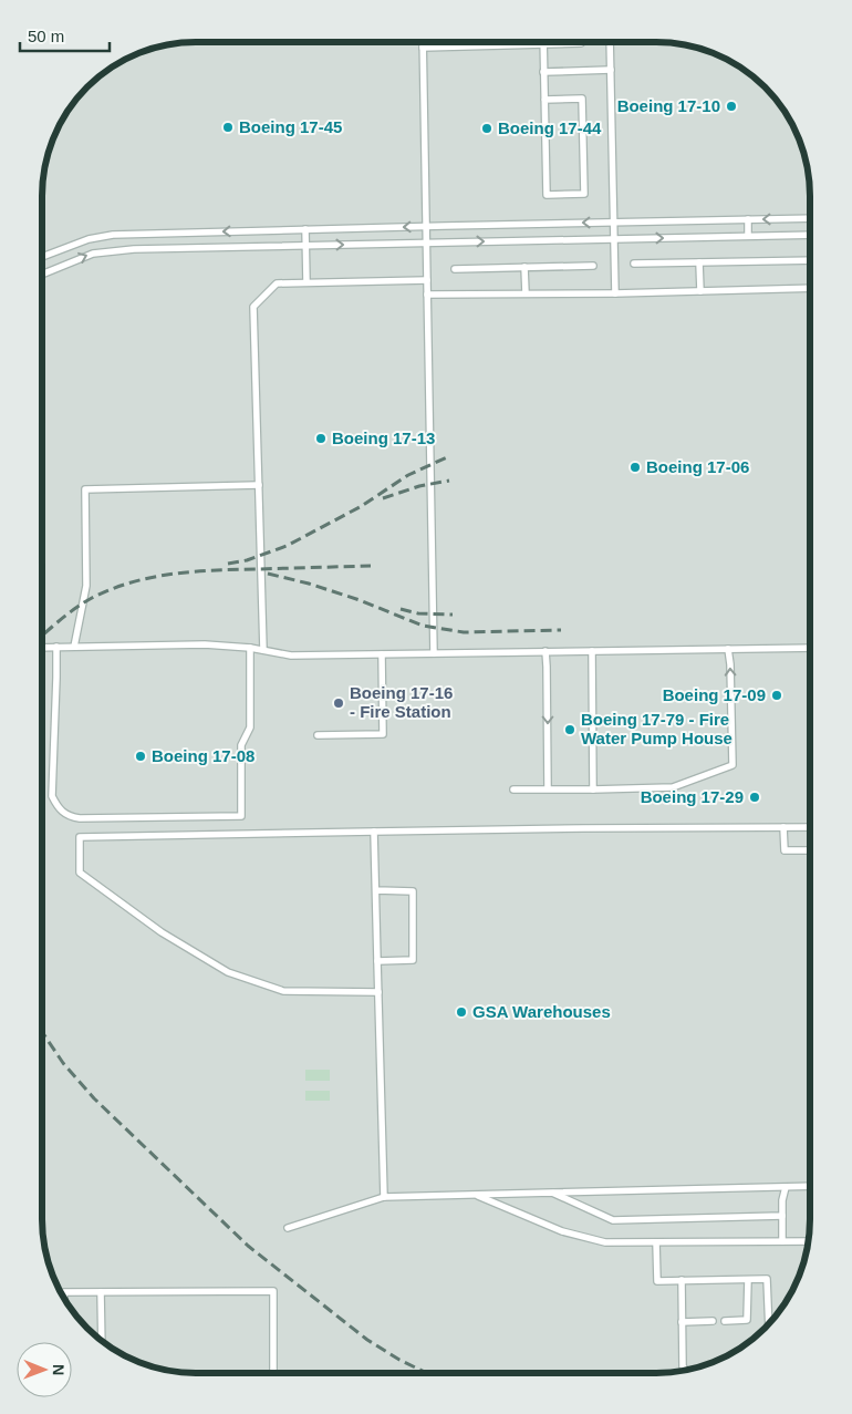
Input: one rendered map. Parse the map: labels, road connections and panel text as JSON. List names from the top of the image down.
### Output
{
  "places": [
    "Boeing 17-10",
    "Boeing 17-45",
    "Boeing 17-44",
    "Boeing 17-13",
    "Boeing 17-06",
    "Boeing 17-09",
    "Boeing 17-16 - Fire Station",
    "Boeing 17-79 - Fire Water Pump House",
    "Boeing 17-08",
    "Boeing 17-29",
    "GSA Warehouses"
  ],
  "scale_bar": "50 m",
  "north": "right"
}
